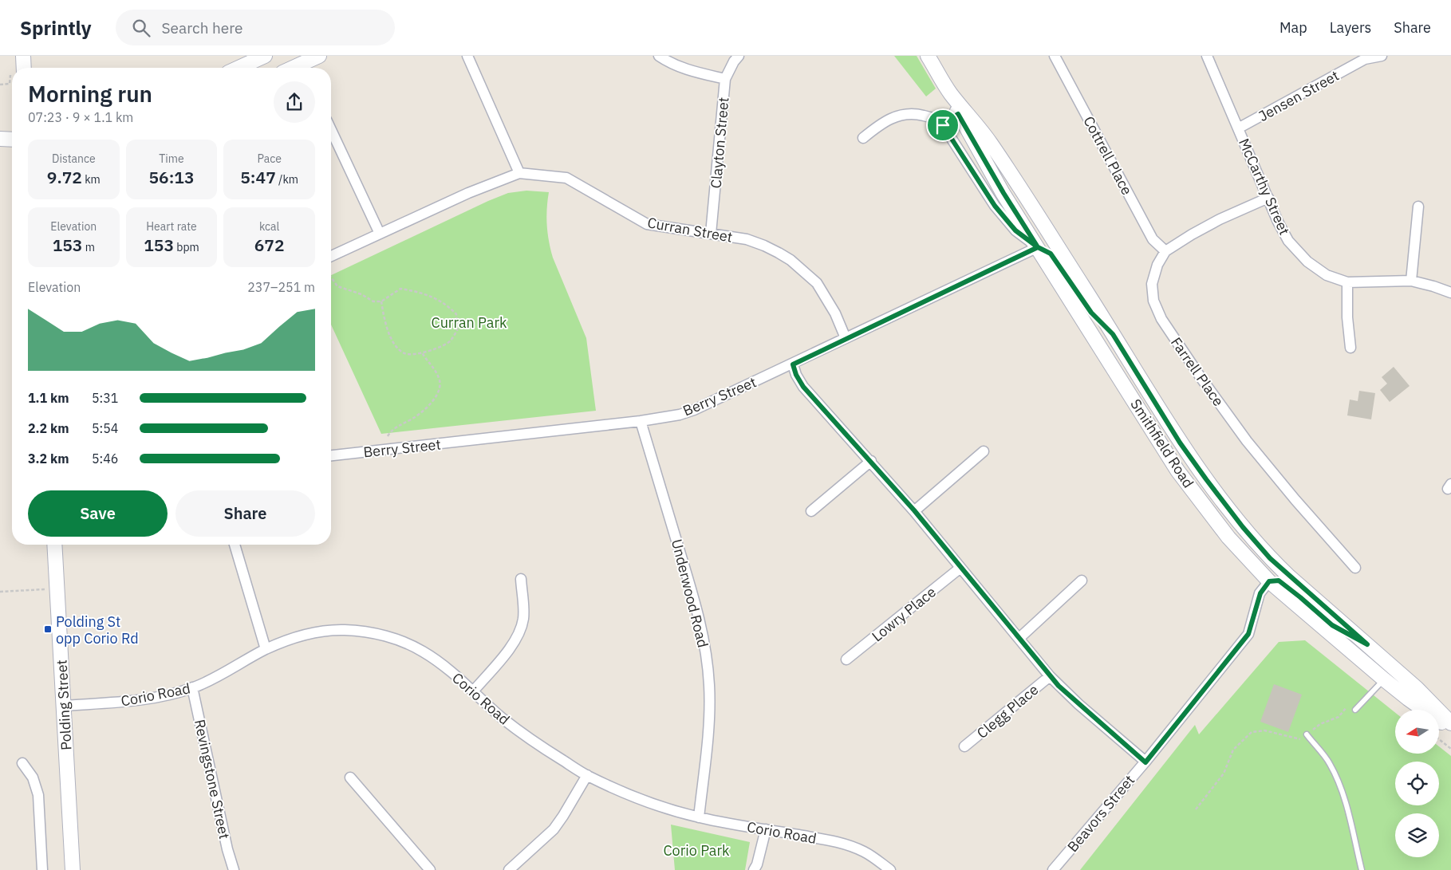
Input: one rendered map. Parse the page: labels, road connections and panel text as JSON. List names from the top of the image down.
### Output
{
  "streets": {
    "main road": ["Smithfield Road", "Polding Street"],
    "street": [
      "Jensen Street",
      "Clayton Street",
      "Cottrell Place",
      "McCarthy Street",
      "Curran Street",
      "Farrell Place",
      "Berry Street",
      "Underwood Road",
      "Lowry Place",
      "Corio Road",
      "Clegg Place",
      "Revingstone Street",
      "Beavors Street"
    ]
  },
  "crossings": [
    ["Jensen Street", "McCarthy Street"],
    ["Clayton Street", "Curran Street"],
    ["Cottrell Place", "Farrell Place"],
    ["McCarthy Street", "Farrell Place"],
    ["Curran Street", "Berry Street"],
    ["Berry Street", "Smithfield Road"],
    ["Berry Street", "Underwood Road"],
    ["Smithfield Road", "Beavors Street"],
    ["Underwood Road", "Corio Road"],
    ["Corio Road", "Polding Street"],
    ["Corio Road", "Revingstone Street"]
  ],
  "parks": ["Curran Park", "Corio Park"],
  "places": {
    "transit": ["Polding St opp Corio Rd"]
  },
  "north": "left",
  "page": {
    "header": "Sprintly",
    "search": "Search here",
    "nav": ["Map", "Layers", "Share"],
    "heading": ["Morning run", "07:23 · 9 × 1.1 km"],
    "stats": [
      ["Distance", "9.72 km"],
      ["Time", "56:13"],
      ["Pace", "5:47 /km"],
      ["Elevation", "153 m"],
      ["Heart rate", "153 bpm"],
      ["kcal", "672"]
    ],
    "chart": ["Elevation", "237–251 m"],
    "list": [
      {
        "name": "1.1 km",
        "note": "5:31"
      },
      {
        "name": "2.2 km",
        "note": "5:54"
      },
      {
        "name": "3.2 km",
        "note": "5:46"
      }
    ],
    "buttons": ["Save", "Share"]
  }
}
